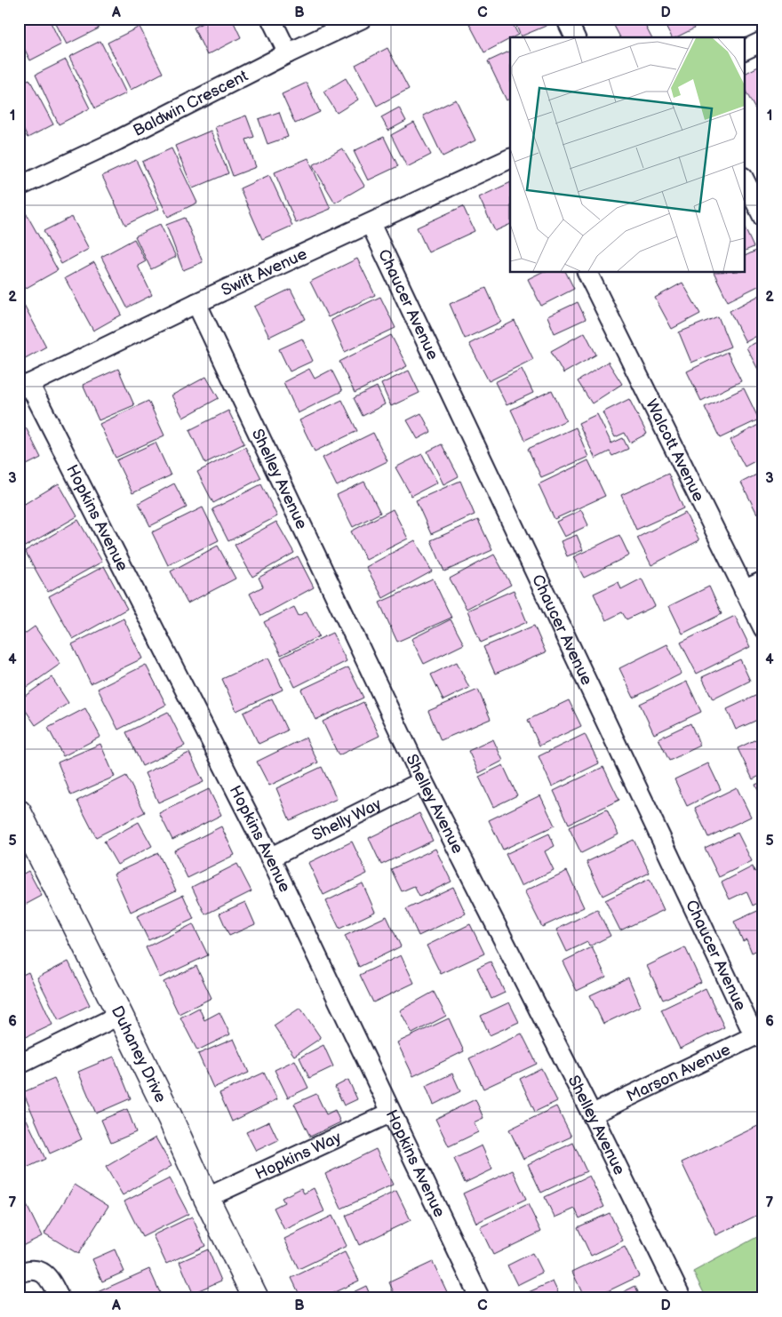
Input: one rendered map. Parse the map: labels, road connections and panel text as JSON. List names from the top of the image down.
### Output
{
  "streets": {
    "street": [
      "Baldwin Crescent",
      "Swift Avenue",
      "Chaucer Avenue",
      "Walcott Avenue",
      "Shelley Avenue",
      "Hopkins Avenue",
      "Shelly Way",
      "Duhaney Drive",
      "Marson Avenue",
      "Hopkins Way"
    ]
  },
  "crossings": [
    ["Swift Avenue", "Chaucer Avenue"],
    ["Swift Avenue", "Shelley Avenue"],
    ["Swift Avenue", "Hopkins Avenue"],
    ["Chaucer Avenue", "Marson Avenue"],
    ["Shelley Avenue", "Shelly Way"],
    ["Shelley Avenue", "Marson Avenue"],
    ["Hopkins Avenue", "Shelly Way"],
    ["Hopkins Avenue", "Hopkins Way"],
    ["Duhaney Drive", "Hopkins Way"]
  ],
  "grid": {
    "columns": [
      "A",
      "B",
      "C",
      "D"
    ],
    "rows": [
      "1",
      "2",
      "3",
      "4",
      "5",
      "6",
      "7"
    ]
  }
}
